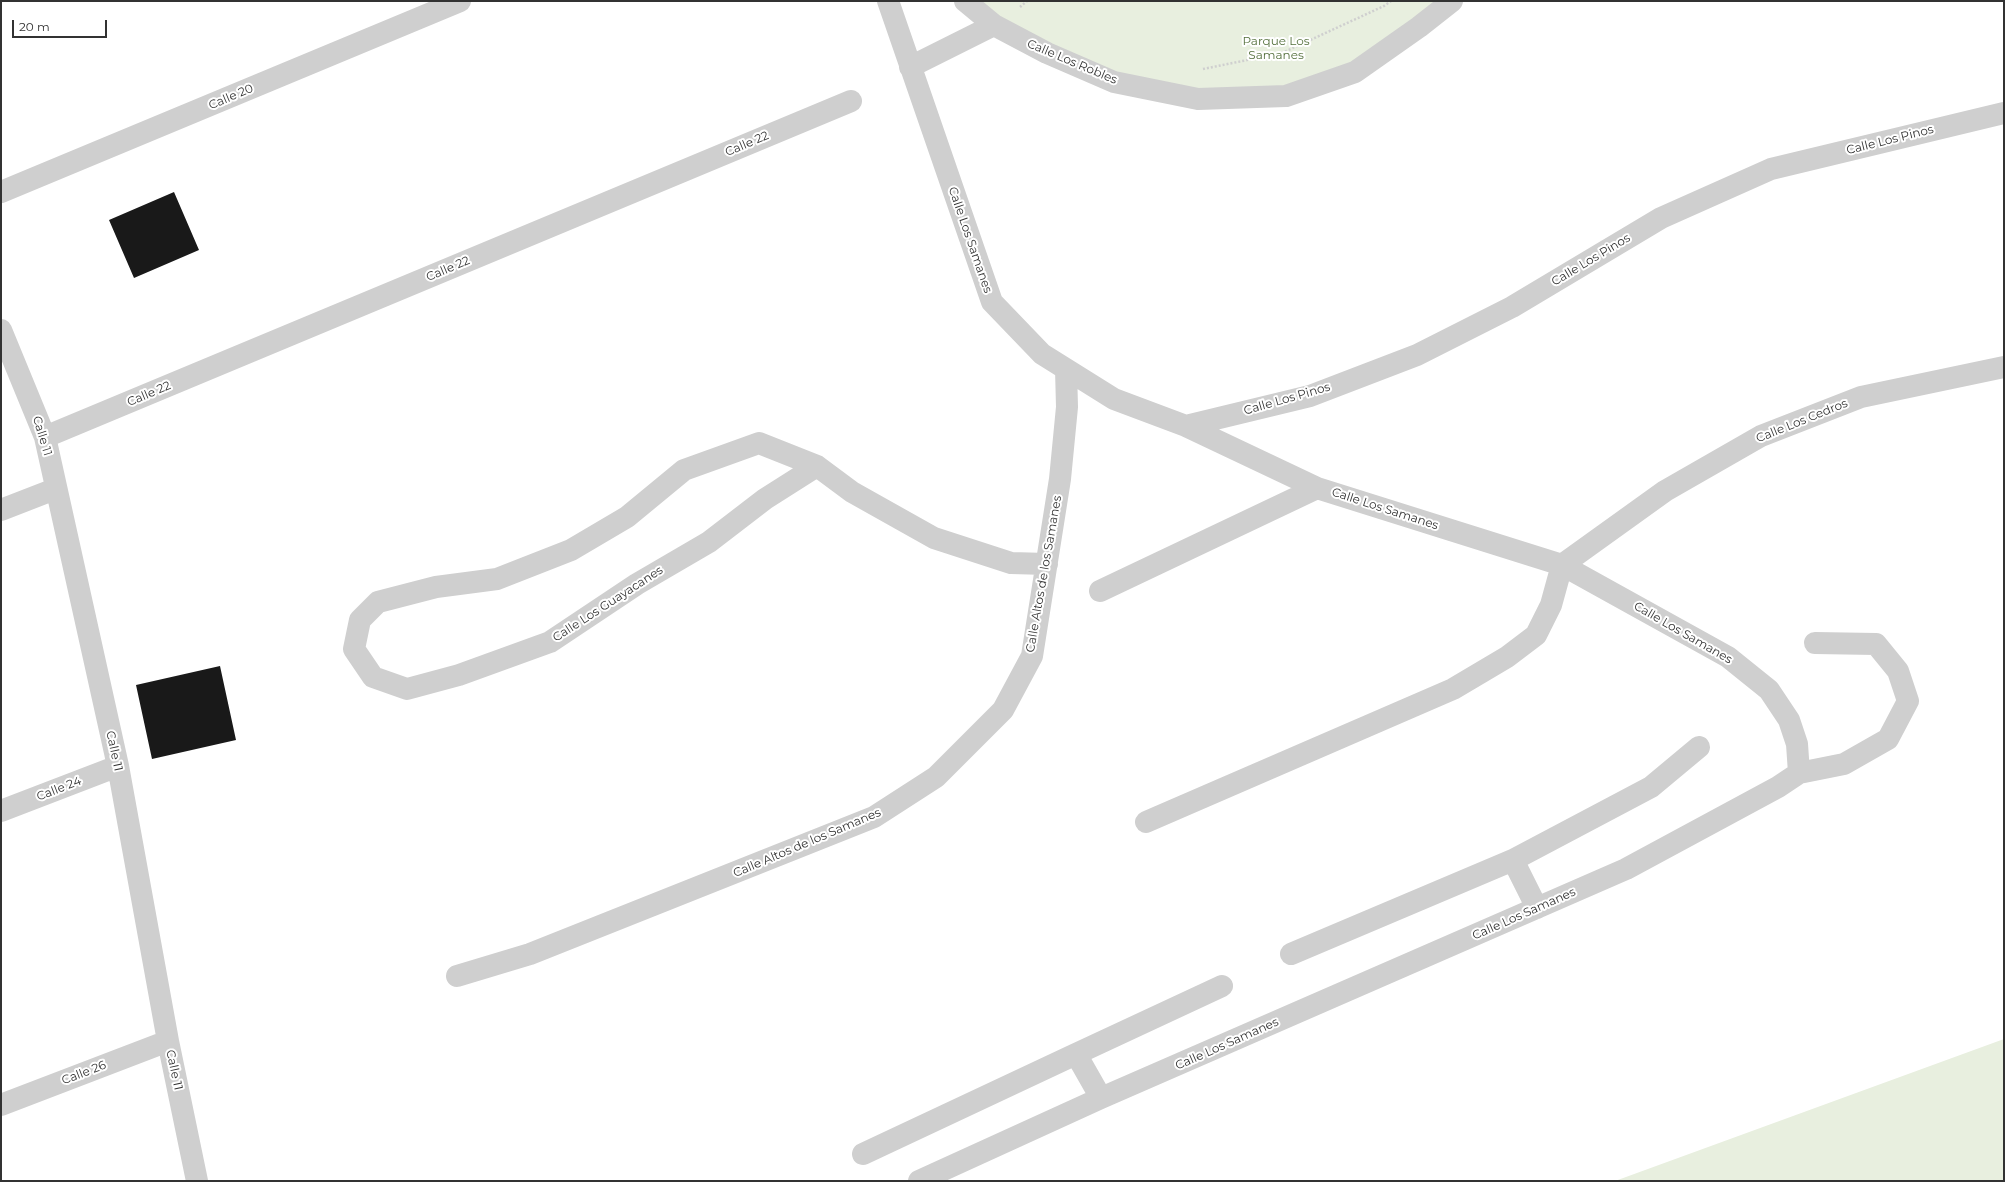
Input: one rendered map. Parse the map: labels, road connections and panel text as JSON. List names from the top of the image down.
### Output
{
  "streets": {
    "street": [
      "Calle Los Robles",
      "Calle 20",
      "Calle Los Pinos",
      "Calle 22",
      "Calle Los Samanes",
      "Calle Los Cedros",
      "Calle 11",
      "Calle Altos de los Samanes",
      "Calle Los Guayacanes",
      "Calle 24",
      "Calle 26"
    ]
  },
  "crossings": [
    ["Calle Los Pinos", "Calle Los Samanes"],
    ["Calle 22", "Calle 11"],
    ["Calle Los Samanes", "Calle Los Cedros"],
    ["Calle Los Samanes", "Calle Altos de los Samanes"],
    ["Calle 11", "Calle 24"],
    ["Calle 11", "Calle 26"],
    ["Calle Altos de los Samanes", "Calle Los Guayacanes"]
  ],
  "parks": ["Parque Los Samanes"],
  "scale_bar": "20 m"
}
